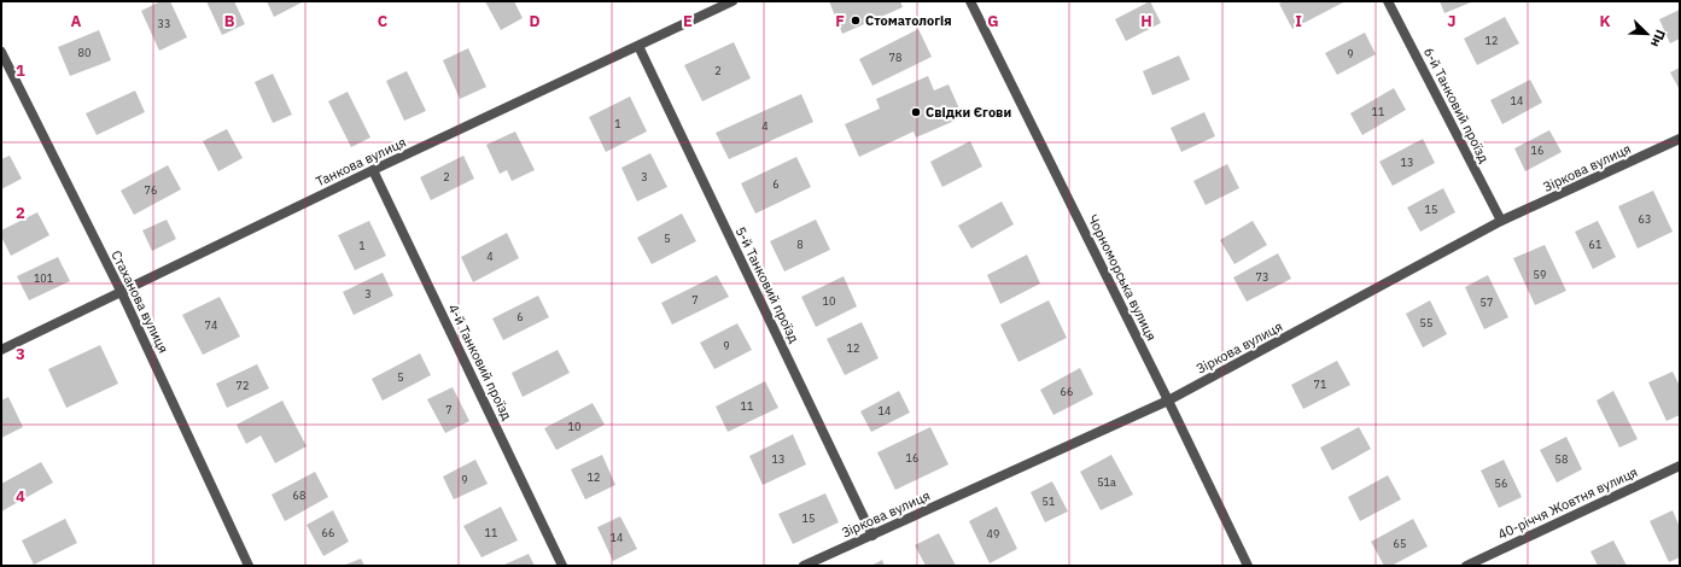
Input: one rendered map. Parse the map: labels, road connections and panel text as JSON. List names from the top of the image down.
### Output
{
  "streets": {
    "street": [
      "6-й Танковий проїзд",
      "Танкова вулиця",
      "Зіркова вулиця",
      "Чорноморська вулиця",
      "5-й Танковий проїзд",
      "Стаханова вулиця",
      "4-й Танковий проїзд",
      "40-річчя Жовтня вулиця"
    ]
  },
  "crossings": [
    ["6-й Танковий проїзд", "Зіркова вулиця"],
    ["Танкова вулиця", "5-й Танковий проїзд"],
    ["Танкова вулиця", "Стаханова вулиця"],
    ["Танкова вулиця", "4-й Танковий проїзд"],
    ["Зіркова вулиця", "Чорноморська вулиця"],
    ["Зіркова вулиця", "5-й Танковий проїзд"]
  ],
  "places": ["Стоматологія", "Свідки Єгови"],
  "house_numbers": [
    "33",
    "12",
    "80",
    "9",
    "78",
    "2",
    "14",
    "11",
    "1",
    "4",
    "16",
    "13",
    "2",
    "3",
    "6",
    "76",
    "15",
    "63",
    "5",
    "8",
    "61",
    "1",
    "4",
    "59",
    "73",
    "101",
    "3",
    "7",
    "10",
    "57",
    "6",
    "55",
    "74",
    "9",
    "12",
    "5",
    "71",
    "72",
    "66",
    "11",
    "7",
    "14",
    "10",
    "16",
    "13",
    "58",
    "12",
    "9",
    "51а",
    "56",
    "68",
    "51",
    "15",
    "66",
    "11",
    "49",
    "14",
    "65"
  ],
  "north": "bottom right",
  "grid": {
    "columns": [
      "A",
      "B",
      "C",
      "D",
      "E",
      "F",
      "G",
      "H",
      "I",
      "J",
      "K"
    ],
    "rows": [
      "1",
      "2",
      "3",
      "4"
    ]
  }
}
